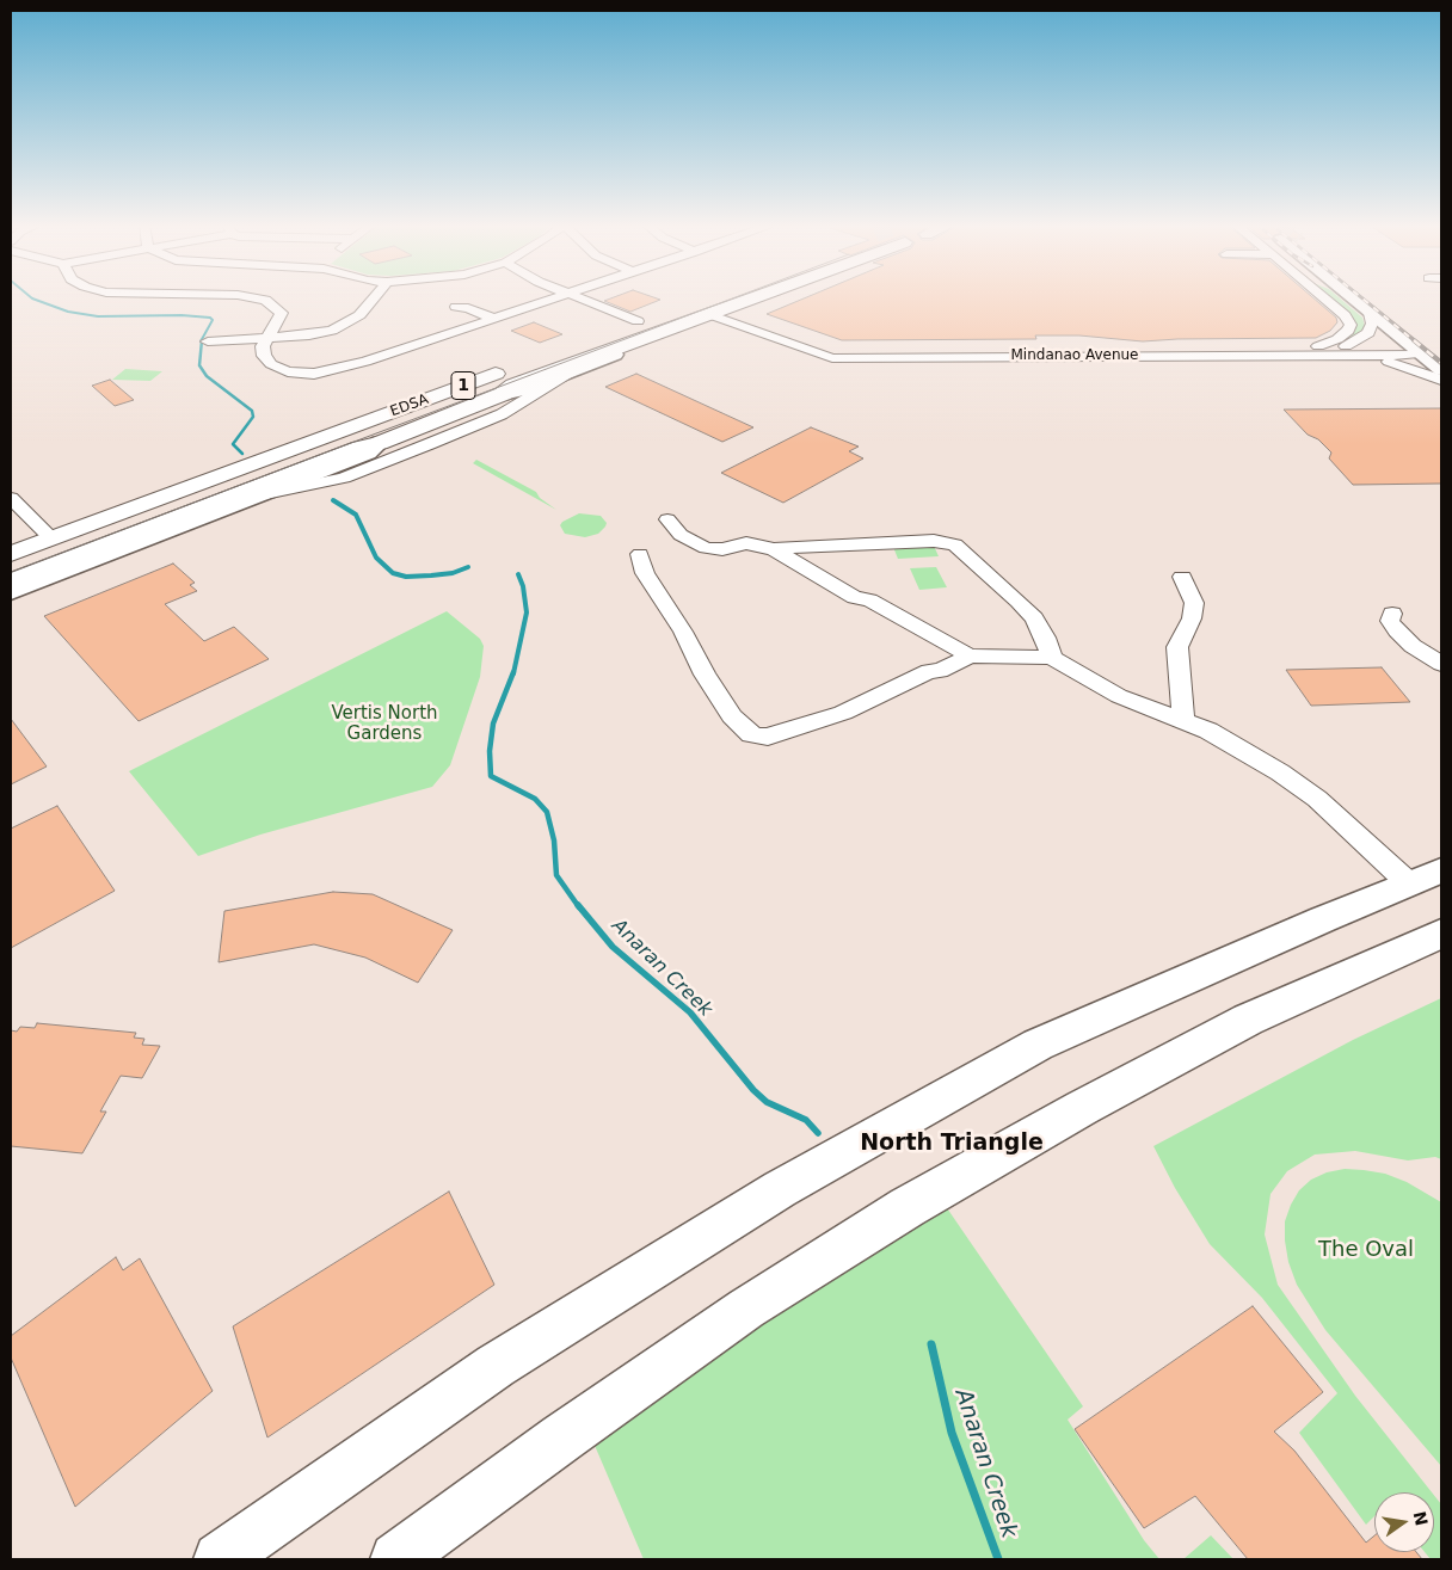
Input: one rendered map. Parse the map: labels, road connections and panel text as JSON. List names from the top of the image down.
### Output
{
  "streets": {
    "highway": ["1", "EDSA"],
    "street": ["Mindanao Avenue"]
  },
  "crossings": [
    ["Mindanao Avenue", "EDSA"]
  ],
  "districts": ["North Triangle"],
  "water": ["Anaran Creek"],
  "parks": ["Vertis North Gardens", "The Oval"],
  "north": "right"
}
